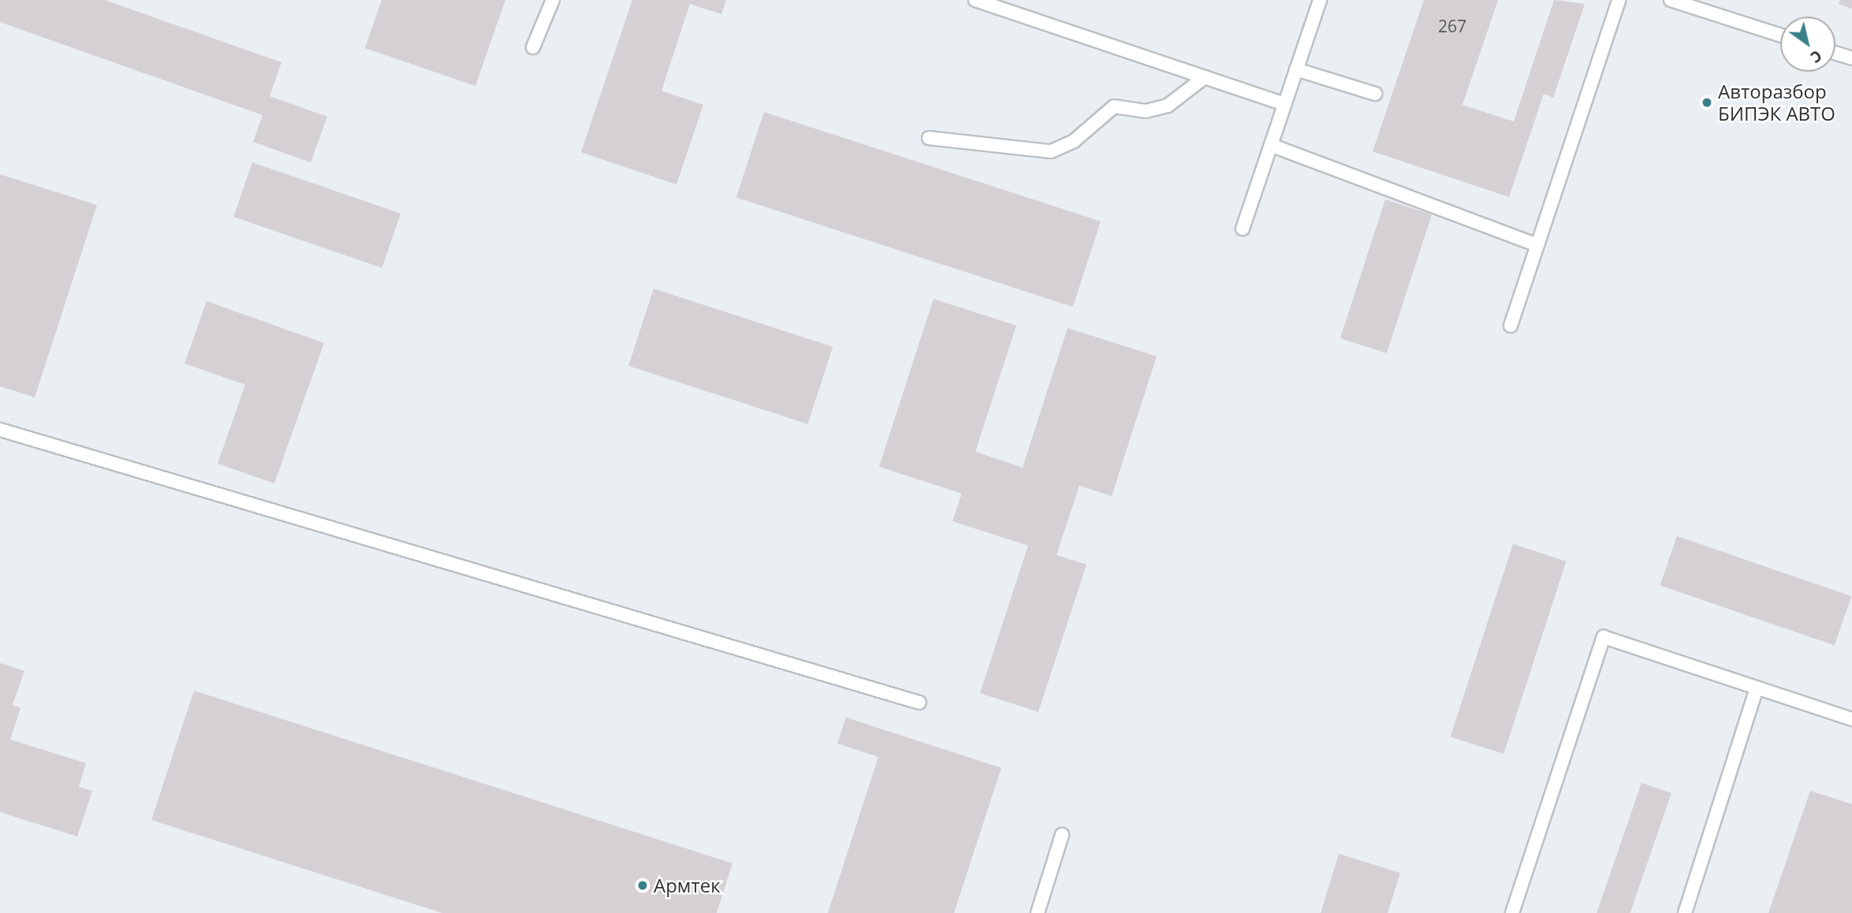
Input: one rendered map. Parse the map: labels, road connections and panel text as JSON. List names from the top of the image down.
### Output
{
  "places": ["Авторазбор БИПЭК АВТО", "Армтек"],
  "house_numbers": ["267"],
  "north": "bottom right"
}
